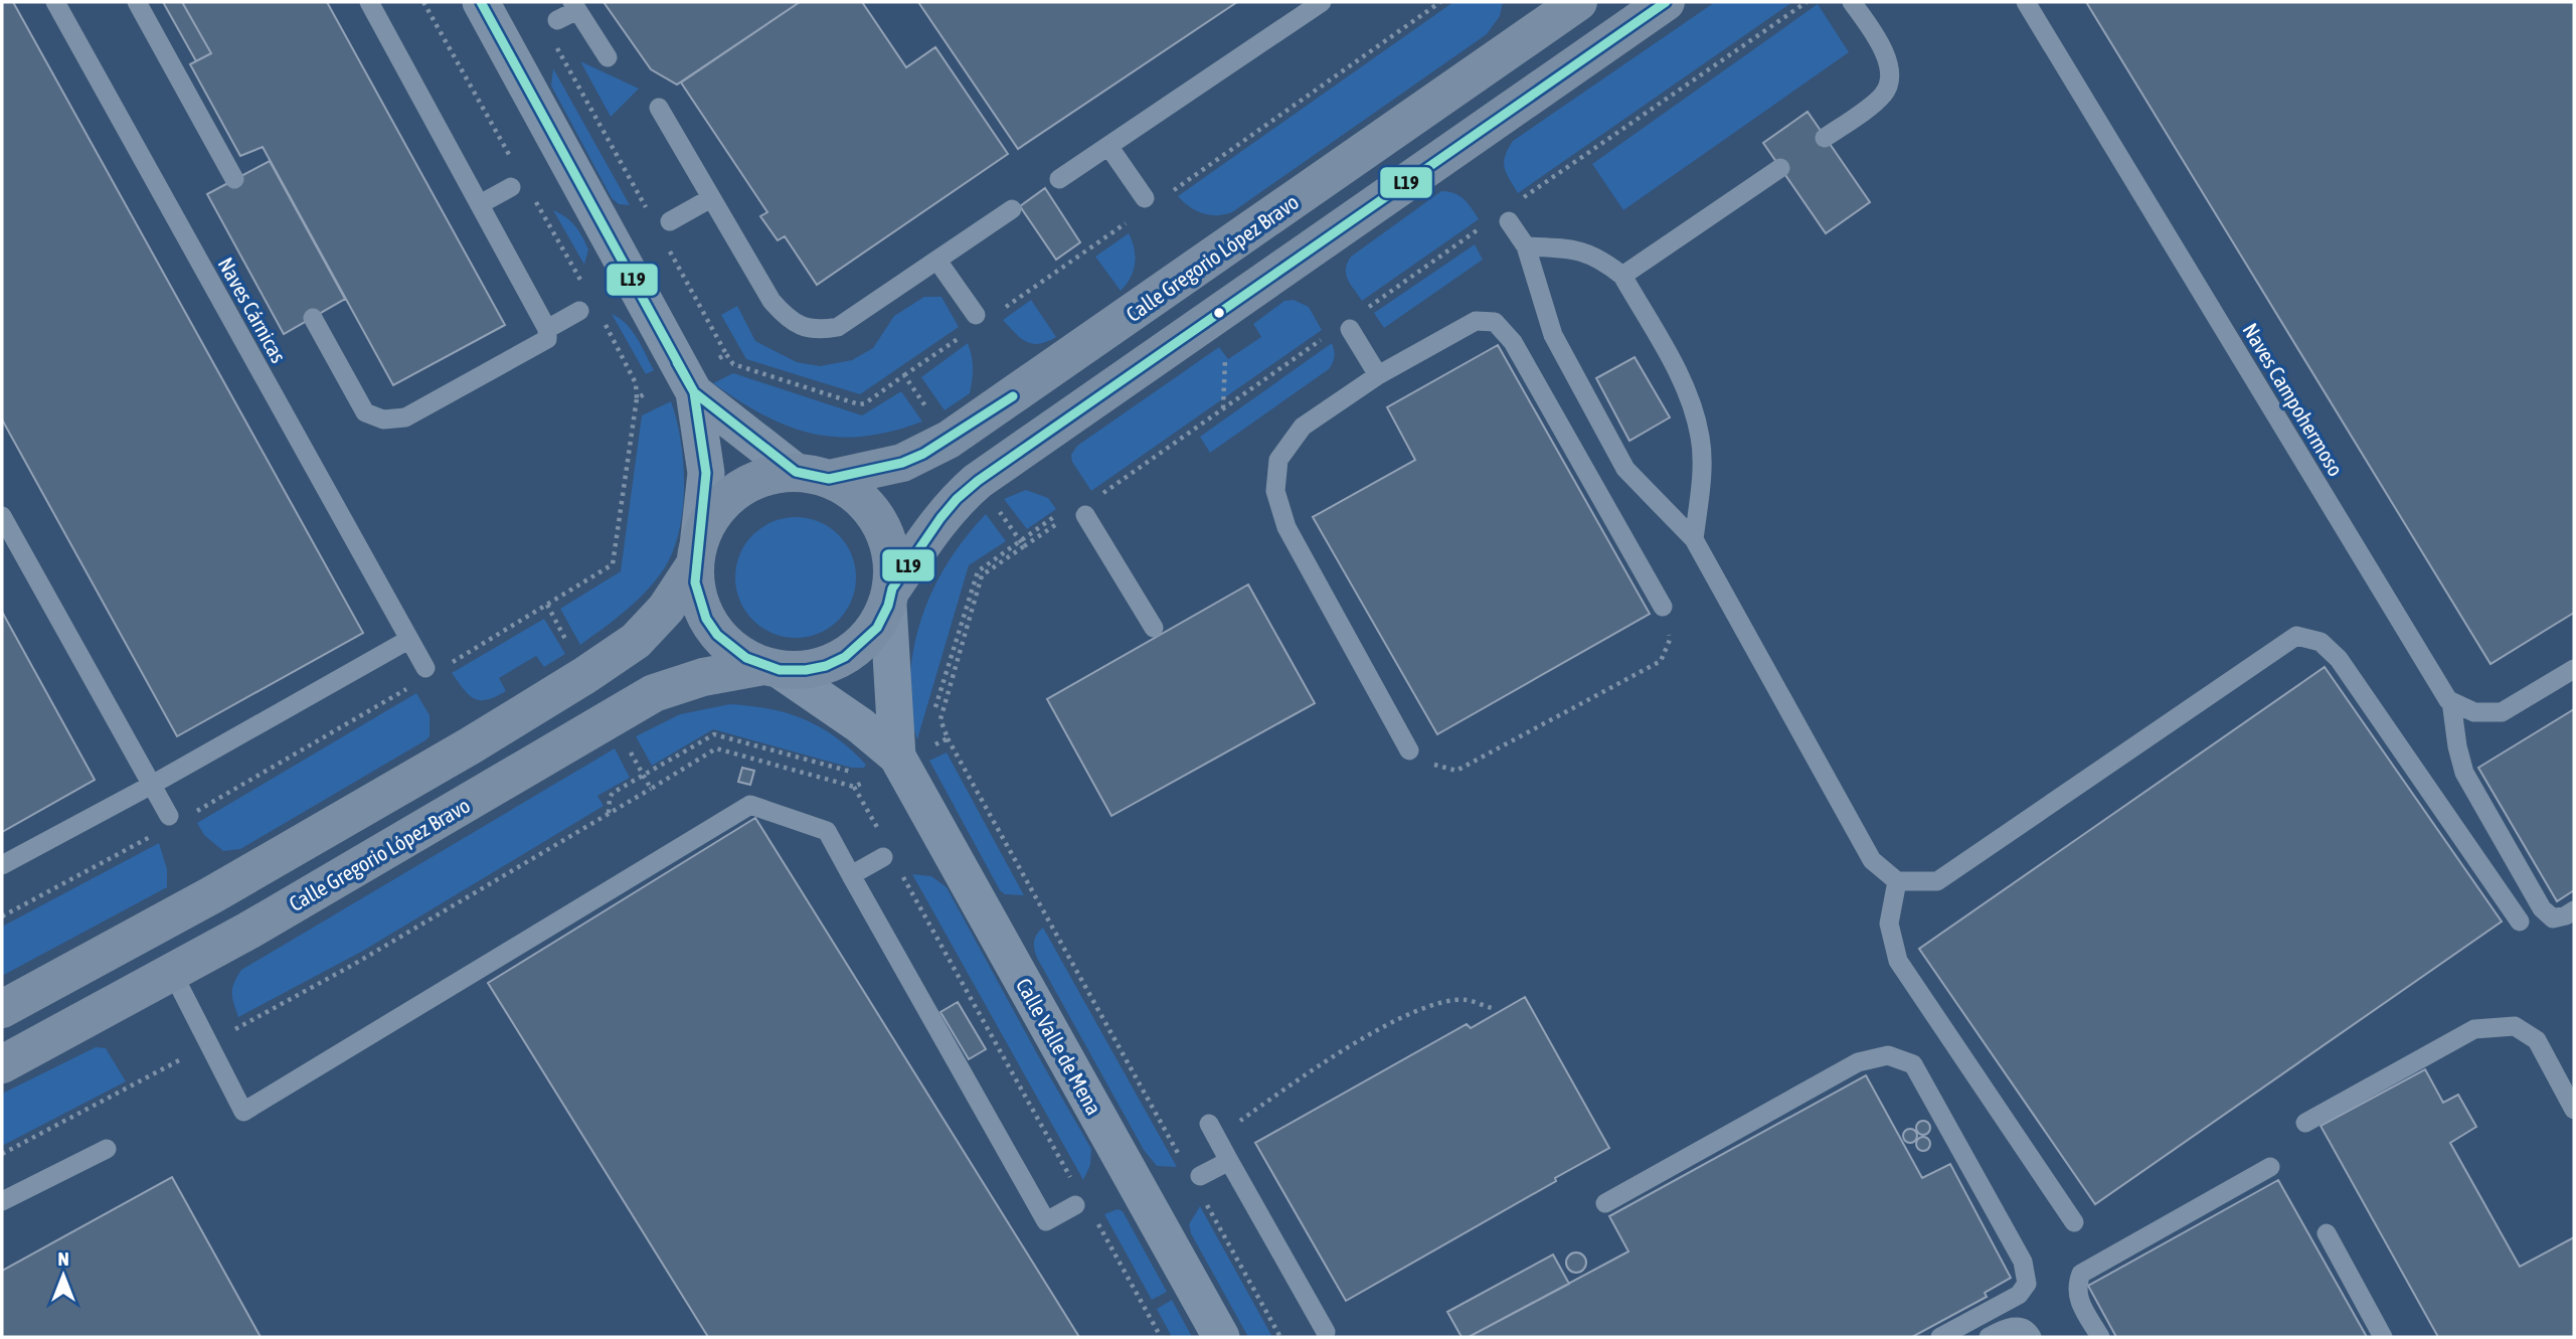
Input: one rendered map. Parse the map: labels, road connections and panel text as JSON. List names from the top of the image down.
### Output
{
  "streets": {
    "main road": ["Calle Gregorio López Bravo"],
    "street": ["Calle Valle de Mena"],
    "lane": ["Naves Cárnicas", "Naves Campohermoso"]
  },
  "crossings": [
    ["Calle Gregorio López Bravo", "Calle Valle de Mena"]
  ],
  "lines": ["transit line L19"],
  "north": "top"
}
